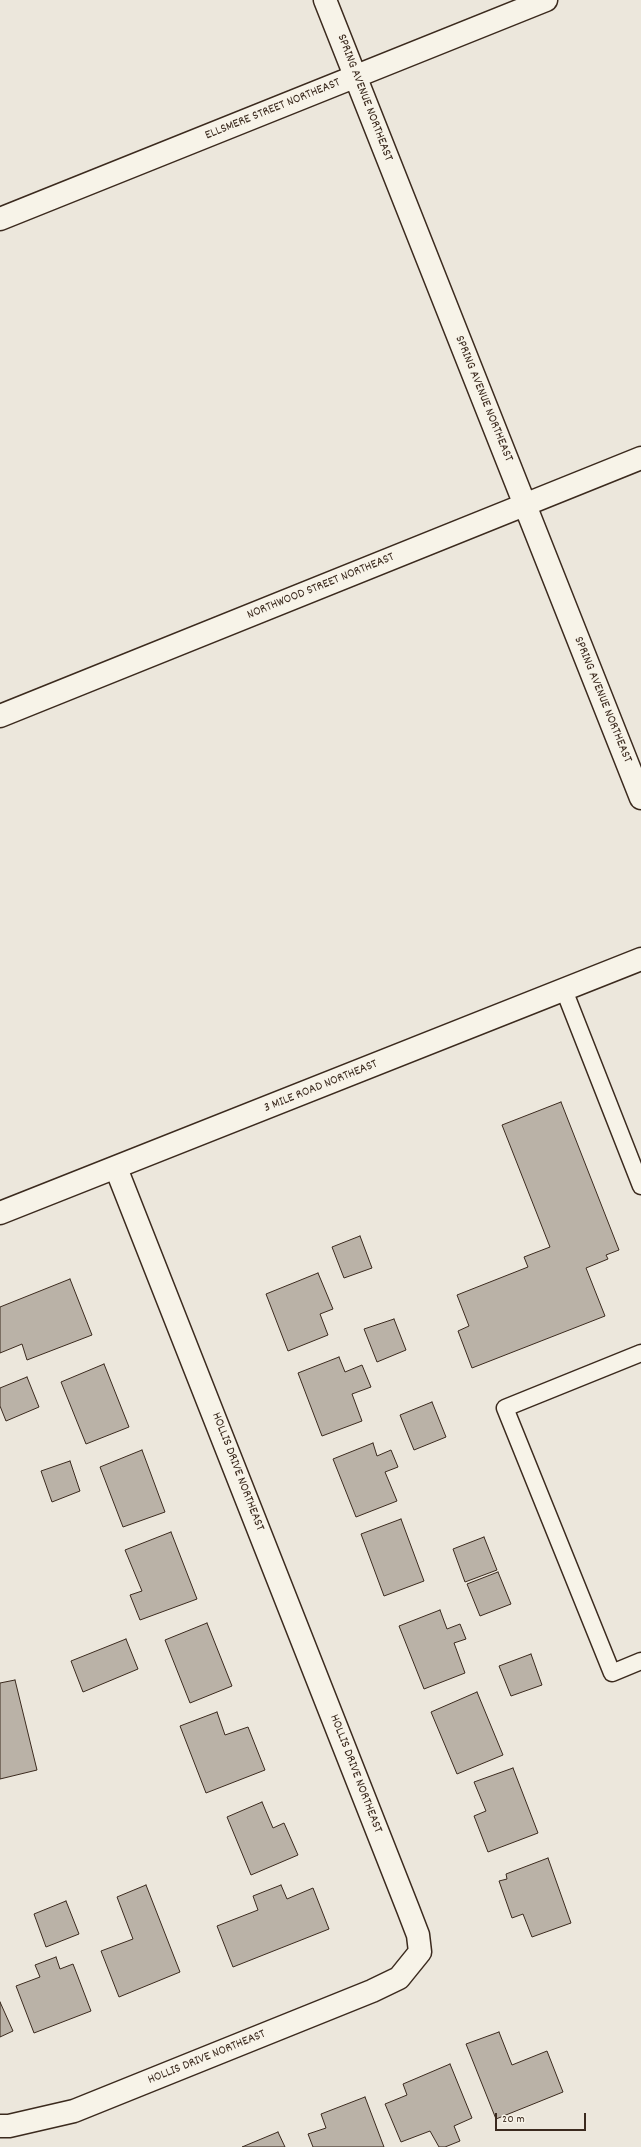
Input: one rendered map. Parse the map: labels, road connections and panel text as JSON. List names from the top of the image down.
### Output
{
  "streets": {
    "street": [
      "SPRING AVENUE NORTHEAST",
      "ELLSMERE STREET NORTHEAST",
      "NORTHWOOD STREET NORTHEAST",
      "3 MILE ROAD NORTHEAST",
      "HOLLIS DRIVE NORTHEAST"
    ]
  },
  "crossings": [
    ["SPRING AVENUE NORTHEAST", "ELLSMERE STREET NORTHEAST"],
    ["SPRING AVENUE NORTHEAST", "NORTHWOOD STREET NORTHEAST"],
    ["3 MILE ROAD NORTHEAST", "HOLLIS DRIVE NORTHEAST"]
  ],
  "scale_bar": "20 m"
}
